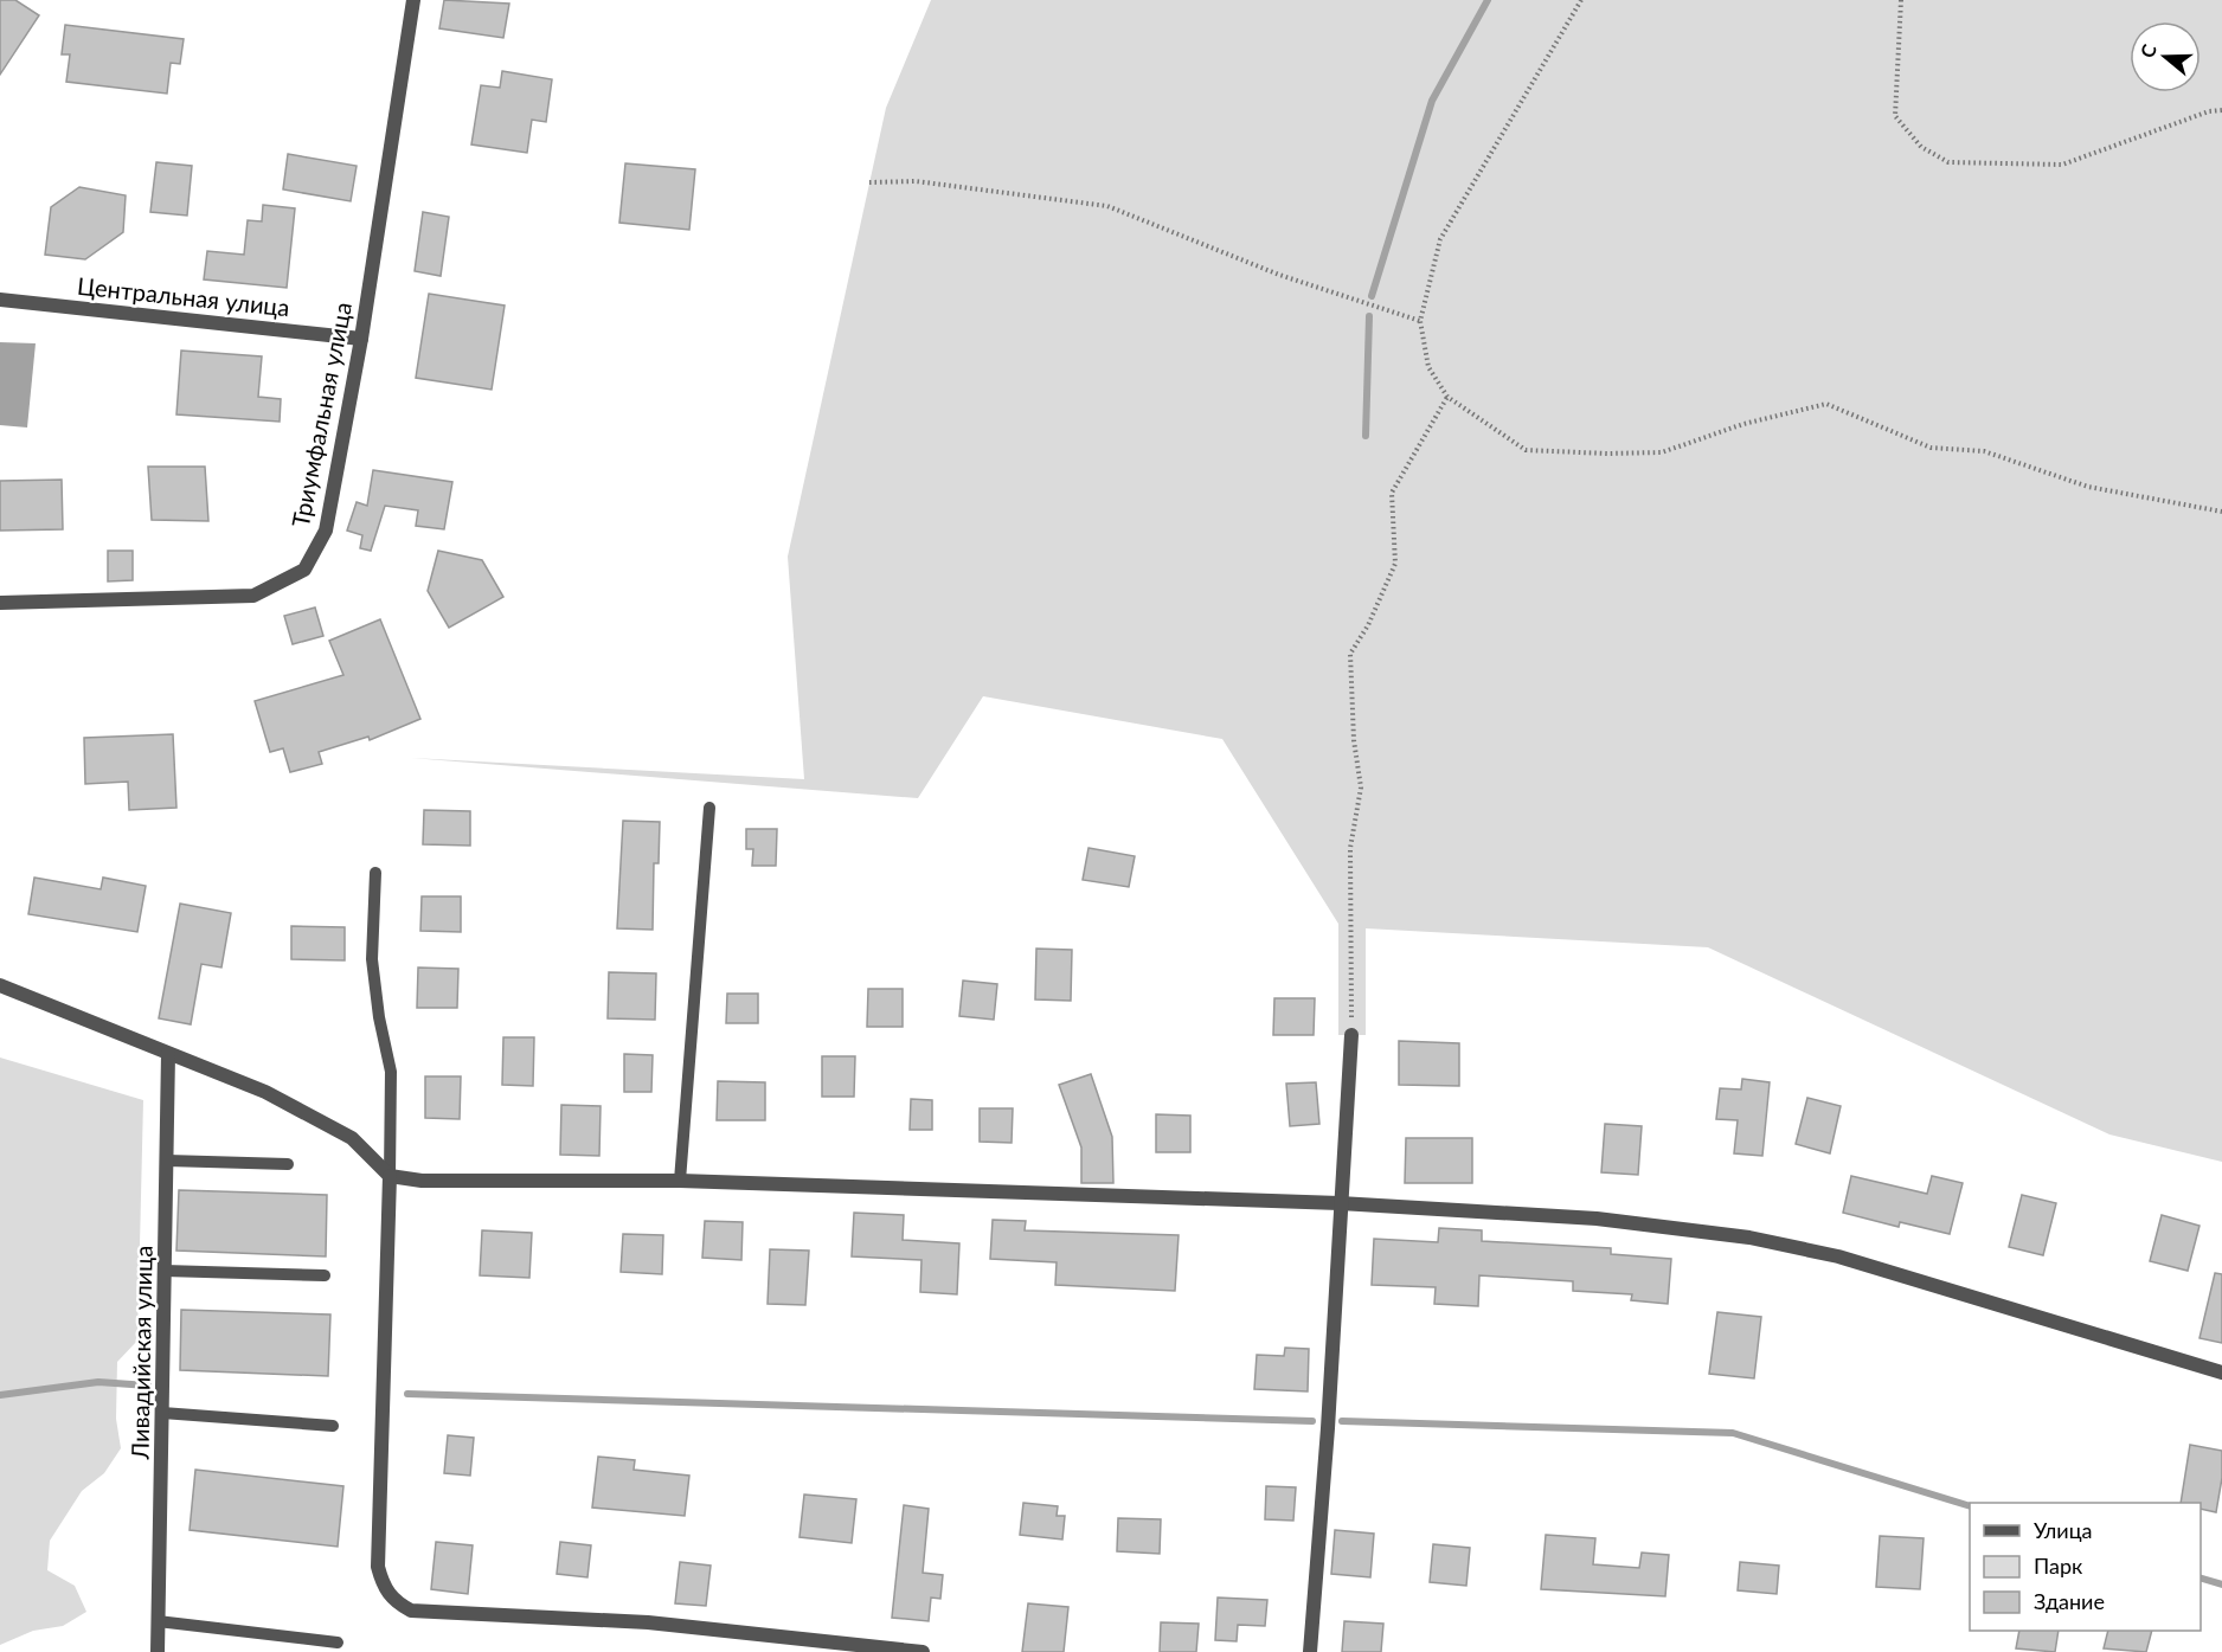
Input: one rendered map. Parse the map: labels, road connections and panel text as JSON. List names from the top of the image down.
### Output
{
  "streets": {
    "street": ["Центральная улица", "Триумфальная улица", "Ливадийская улица"]
  },
  "crossings": [
    ["Центральная улица", "Триумфальная улица"]
  ],
  "legend": ["Улица", "Парк", "Здание"],
  "north": "left"
}
